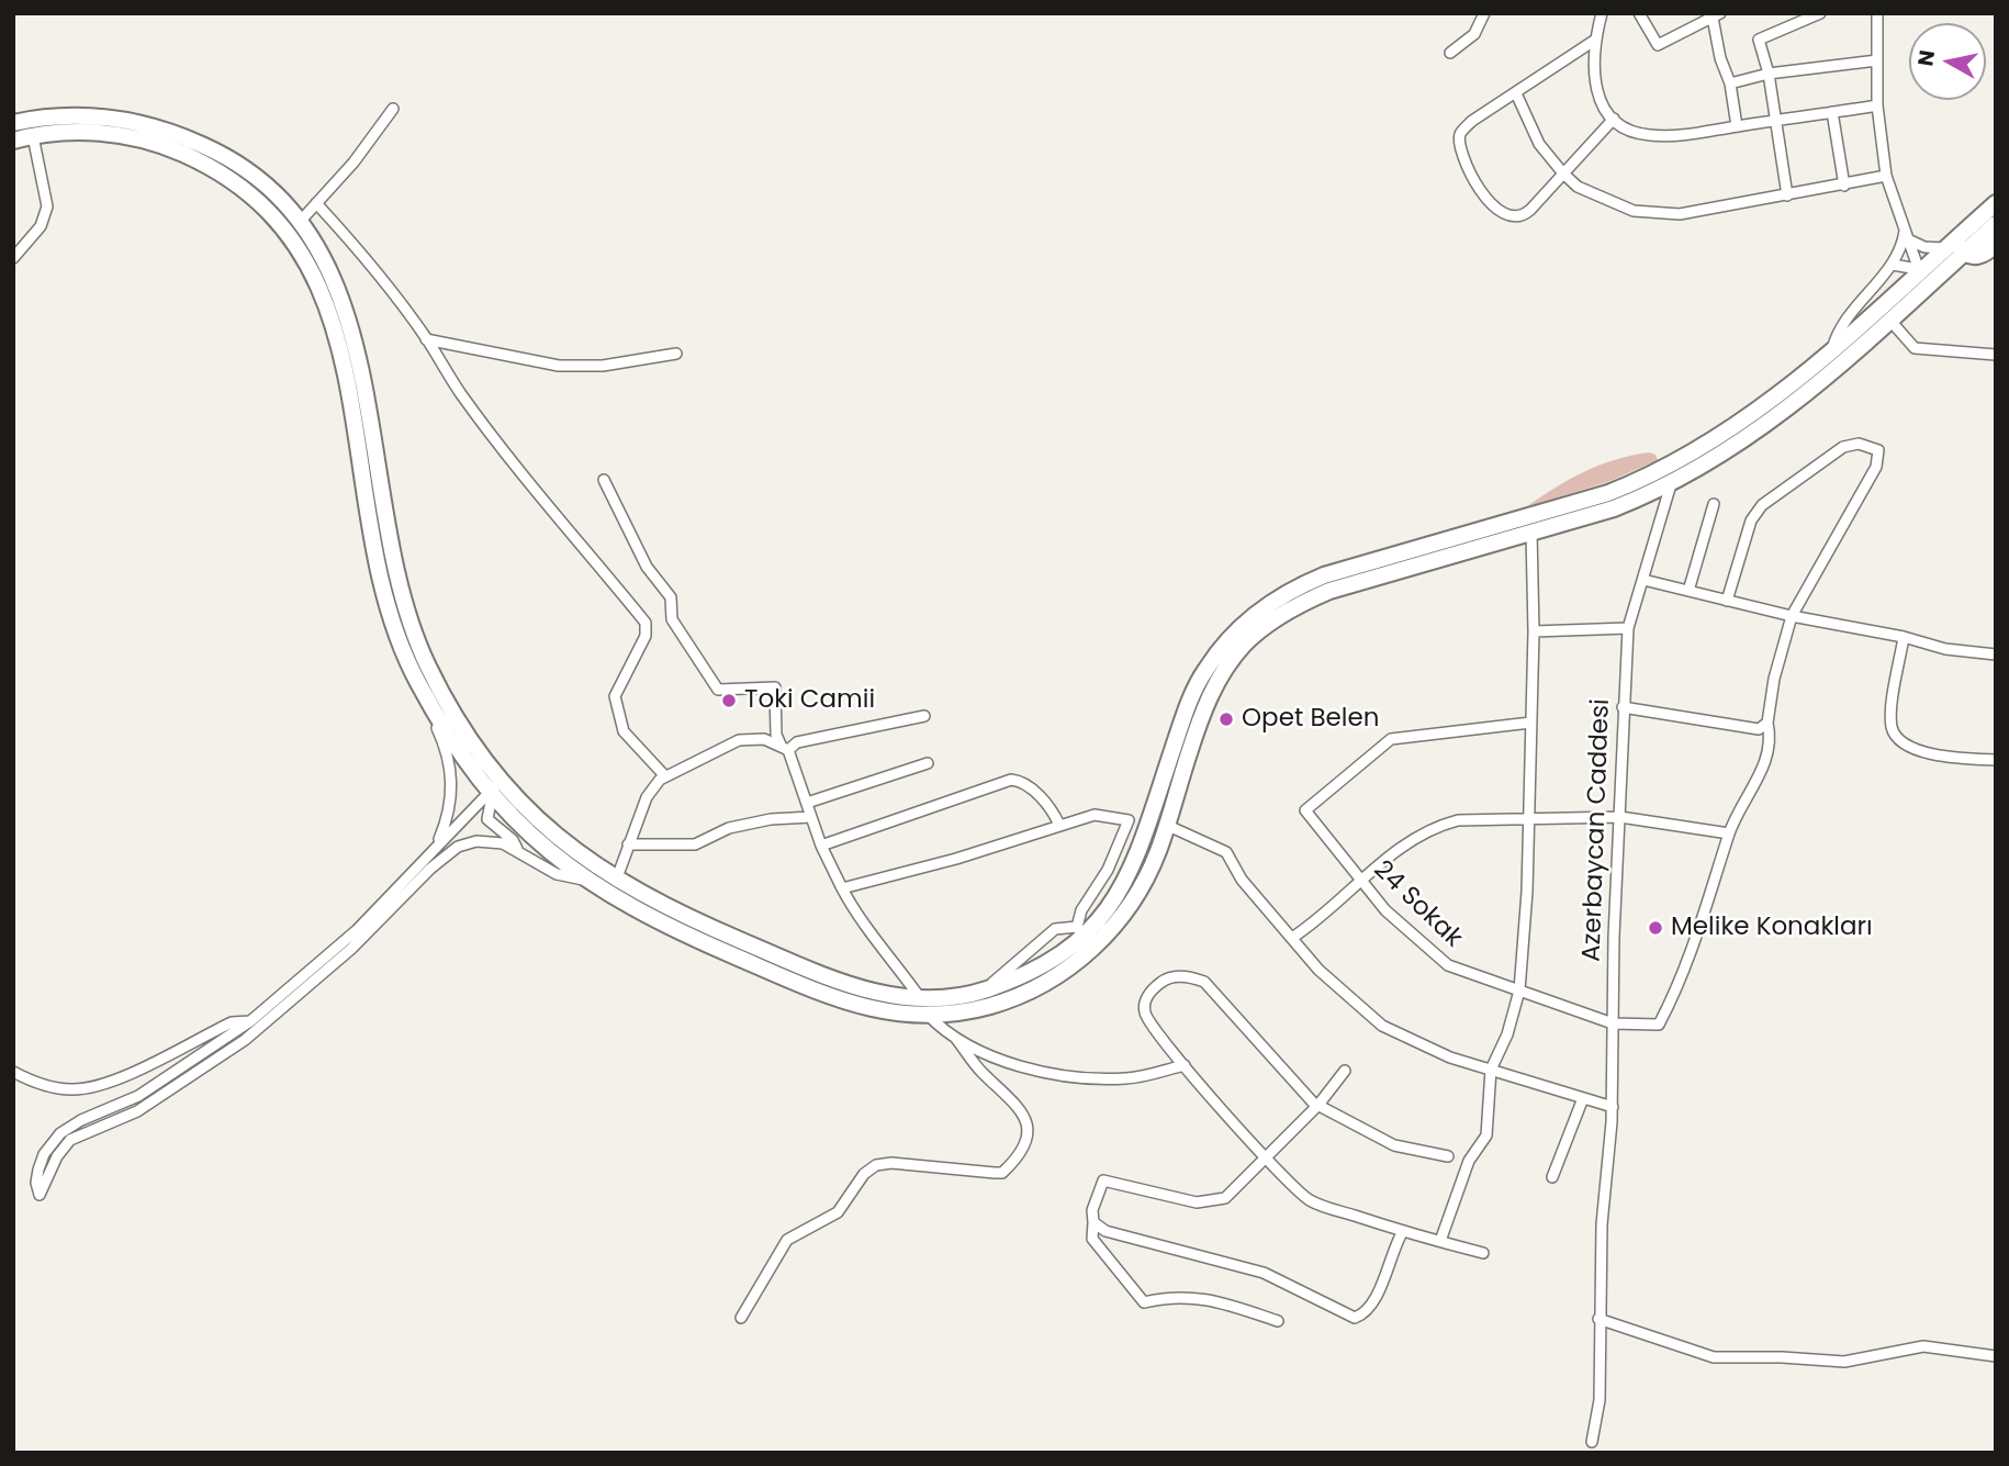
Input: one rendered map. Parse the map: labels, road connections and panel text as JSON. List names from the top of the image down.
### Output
{
  "streets": {
    "street": ["Azerbaycan Caddesi", "24 Sokak"]
  },
  "crossings": [
    ["Azerbaycan Caddesi", "24 Sokak"]
  ],
  "places": ["Toki Camii", "Opet Belen", "Melike Konakları"],
  "north": "left"
}
